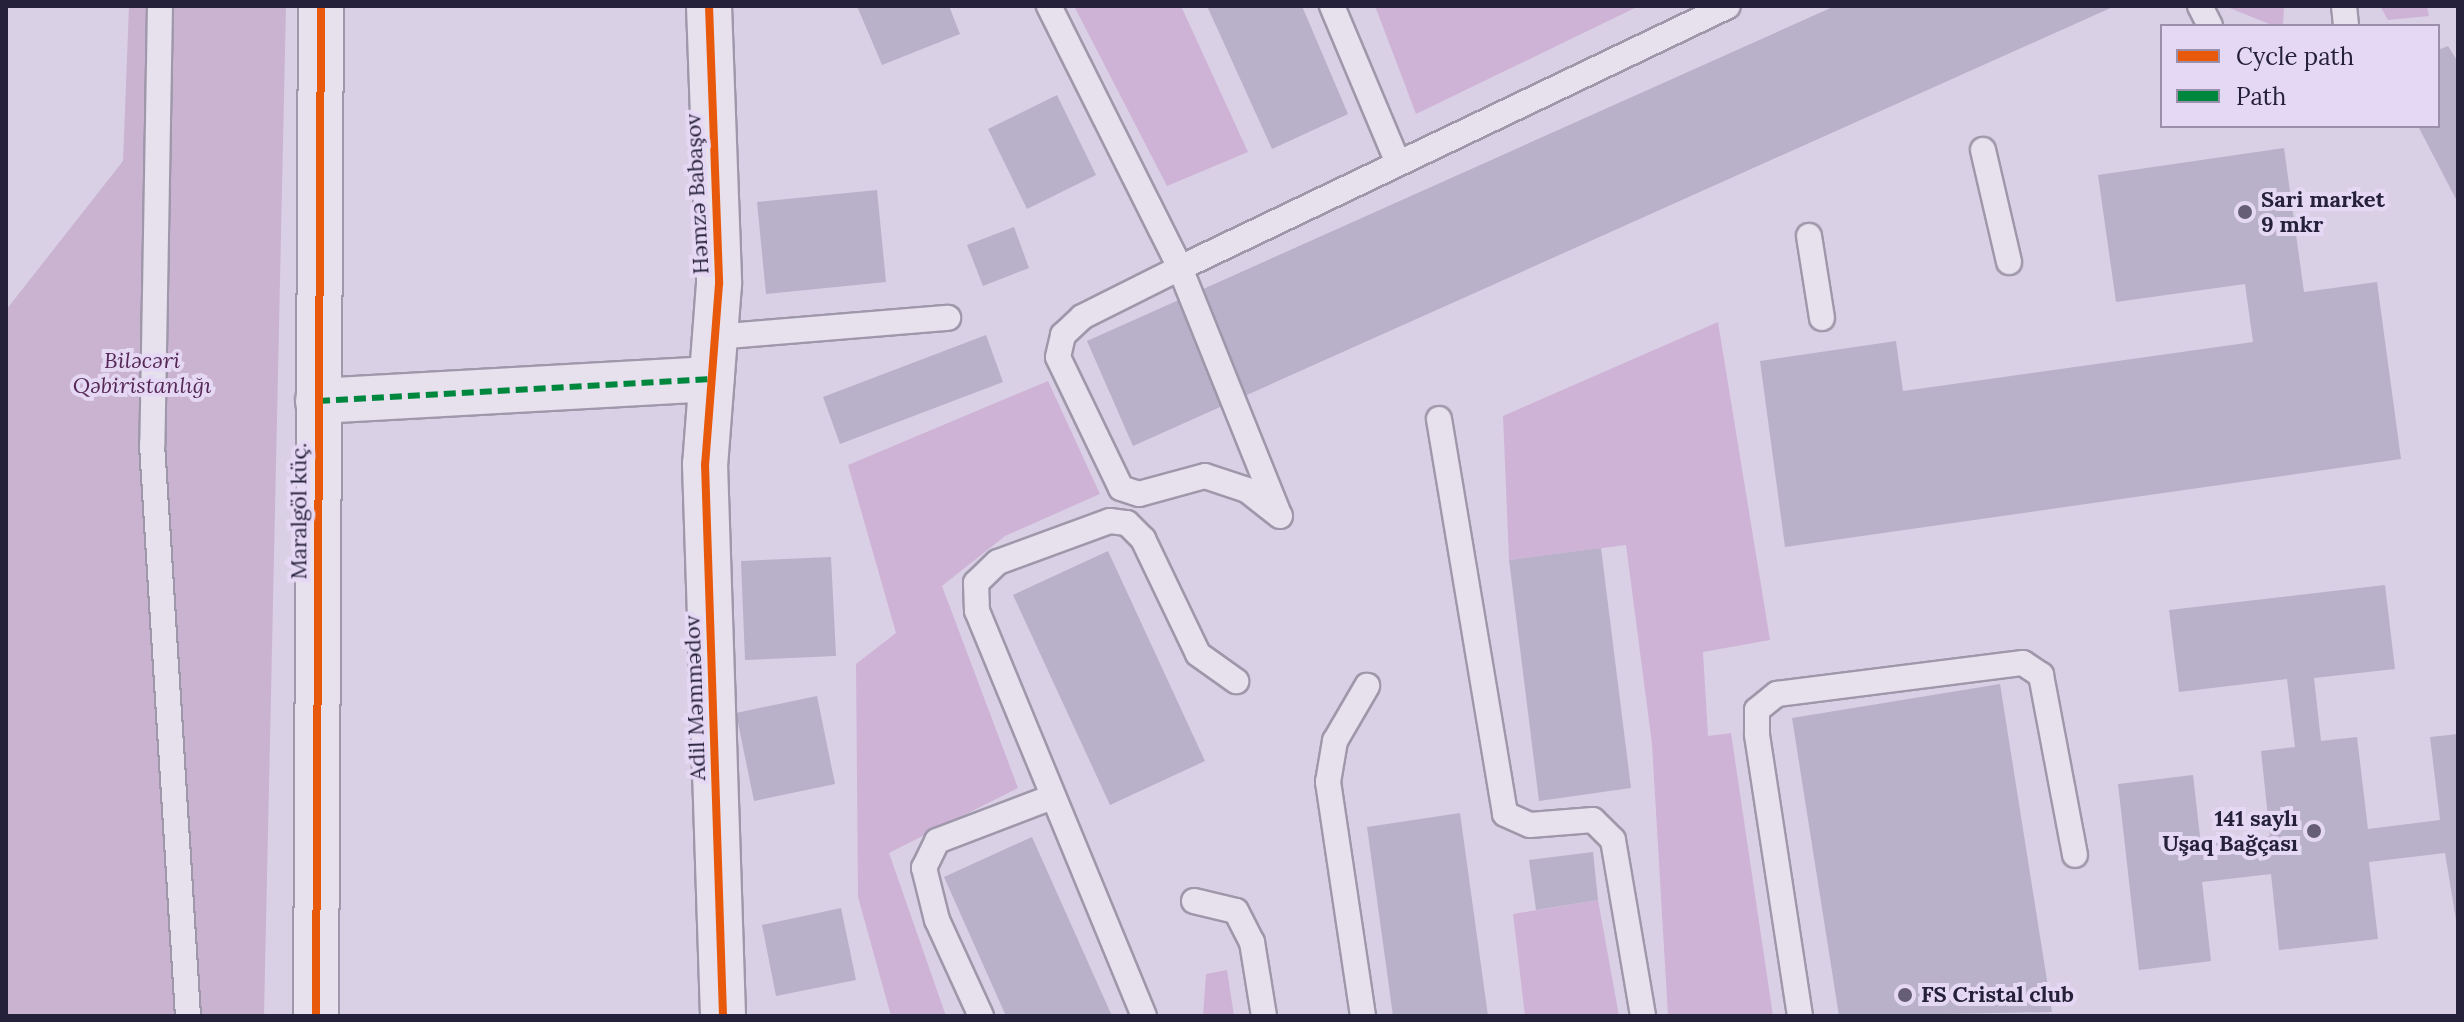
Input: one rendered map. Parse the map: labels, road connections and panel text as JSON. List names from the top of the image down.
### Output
{
  "streets": {
    "street": ["Həmzə Babaşov", "Maralgöl küç.", "Adil Məmmədov"]
  },
  "crossings": [
    ["Həmzə Babaşov", "Adil Məmmədov"]
  ],
  "parks": ["Biləcəri Qəbiristanlığı"],
  "places": ["Sari market 9 mkr", "141 saylı Uşaq Bağçası", "FS Cristal club"],
  "legend": ["Cycle path", "Path"]
}
